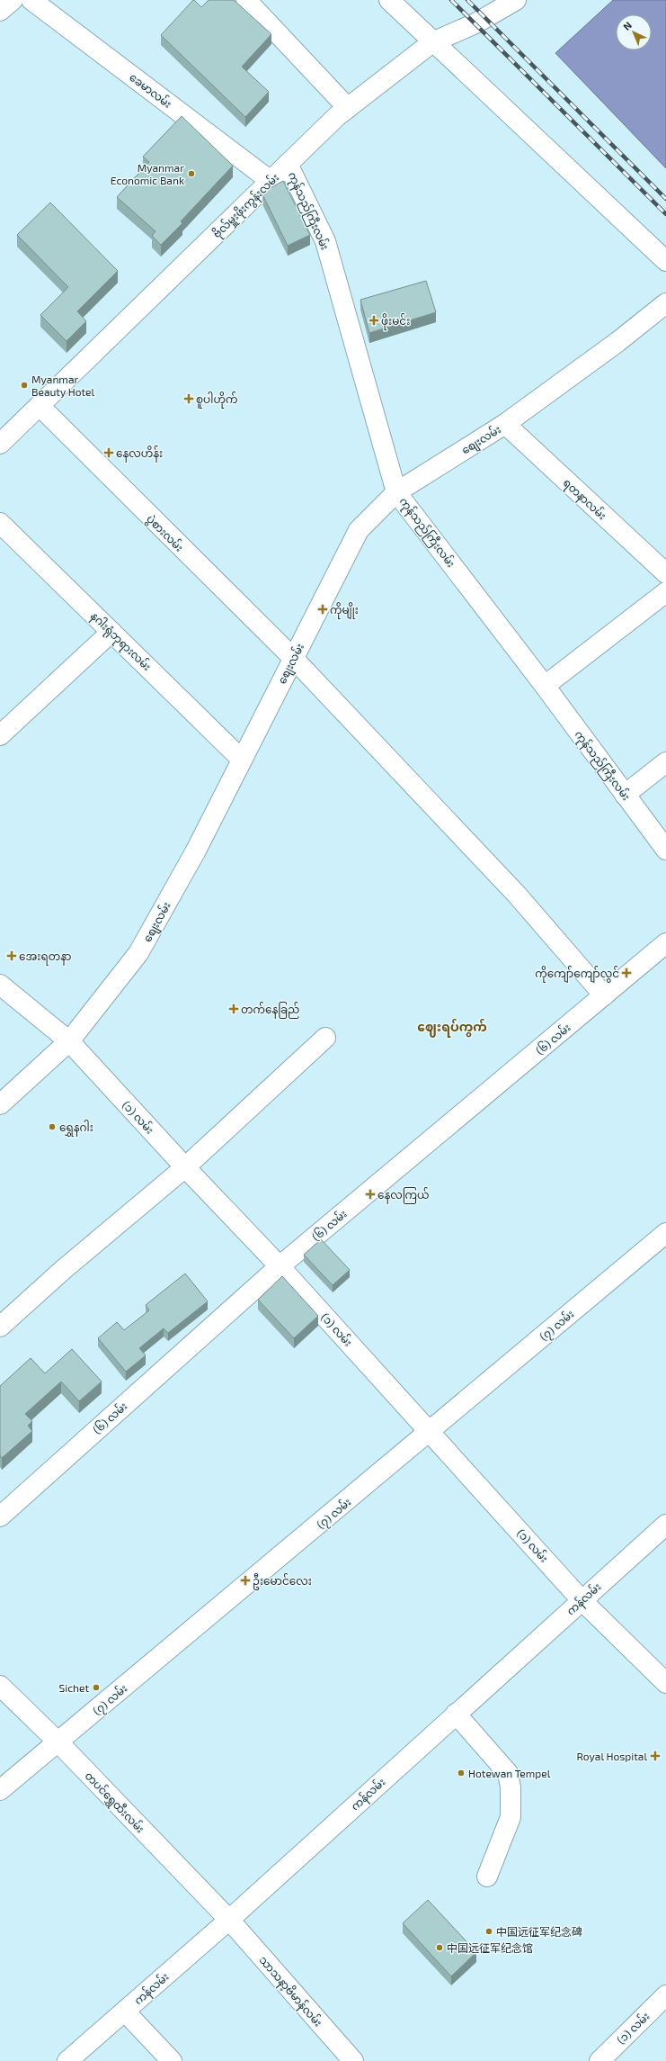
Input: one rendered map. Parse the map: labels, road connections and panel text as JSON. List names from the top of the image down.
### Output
{
  "streets": {
    "street": [
      "ခေမာလမ်း",
      "ဗိုလ်မှူးဖိုးကွန်းလမ်း",
      "ကုန်သည်ကြီးလမ်း",
      "စျေးလမ်း",
      "ရတနာလမ်း",
      "ပွဲစားလမ်း",
      "နဂါးရုံဘုရားလမ်း",
      "(၆) လမ်း",
      "(၁) လမ်း",
      "(၇) လမ်း",
      "ကန်လမ်း",
      "တပင်ရွှေထီးလမ်း",
      "သာသနာ့ဗိမာန်လမ်း"
    ]
  },
  "crossings": [
    ["ခေမာလမ်း", "ဗိုလ်မှူးဖိုးကွန်းလမ်း"],
    ["ဗိုလ်မှူးဖိုးကွန်းလမ်း", "ကုန်သည်ကြီးလမ်း"],
    ["ဗိုလ်မှူးဖိုးကွန်းလမ်း", "ပွဲစားလမ်း"],
    ["ကုန်သည်ကြီးလမ်း", "စျေးလမ်း"],
    ["စျေးလမ်း", "ရတနာလမ်း"],
    ["စျေးလမ်း", "ပွဲစားလမ်း"],
    ["စျေးလမ်း", "နဂါးရုံဘုရားလမ်း"],
    ["စျေးလမ်း", "(၁) လမ်း"],
    ["ပွဲစားလမ်း", "(၆) လမ်း"],
    ["(၆) လမ်း", "(၁) လမ်း"],
    ["(၁) လမ်း", "(၇) လမ်း"],
    ["(၁) လမ်း", "ကန်လမ်း"],
    ["(၇) လမ်း", "တပင်ရွှေထီးလမ်း"],
    ["ကန်လမ်း", "တပင်ရွှေထီးလမ်း"],
    ["ကန်လမ်း", "သာသနာ့ဗိမာန်လမ်း"],
    ["တပင်ရွှေထီးလမ်း", "သာသနာ့ဗိမာန်လမ်း"]
  ],
  "districts": ["ဈေးရပ်ကွက်"],
  "places": {
    "other": [
      "Myanmar Economic Bank",
      "Myanmar Beauty Hotel",
      "ရွှေနဂါး",
      "Sichet",
      "Hotewan Tempel",
      "中国远征军纪念碑",
      "中国远征军纪念馆"
    ],
    "health": [
      "ဖိုးမင်း",
      "စူပါဟိုက်",
      "နေလဟိန်း",
      "ကိုမျိုး",
      "အေးရတနာ",
      "ကိုကျော်ကျော်လွင်",
      "တက်နေခြည်",
      "နေလကြယ်",
      "ဦးမောင်လေး",
      "Royal Hospital"
    ]
  },
  "north": "top left"
}
